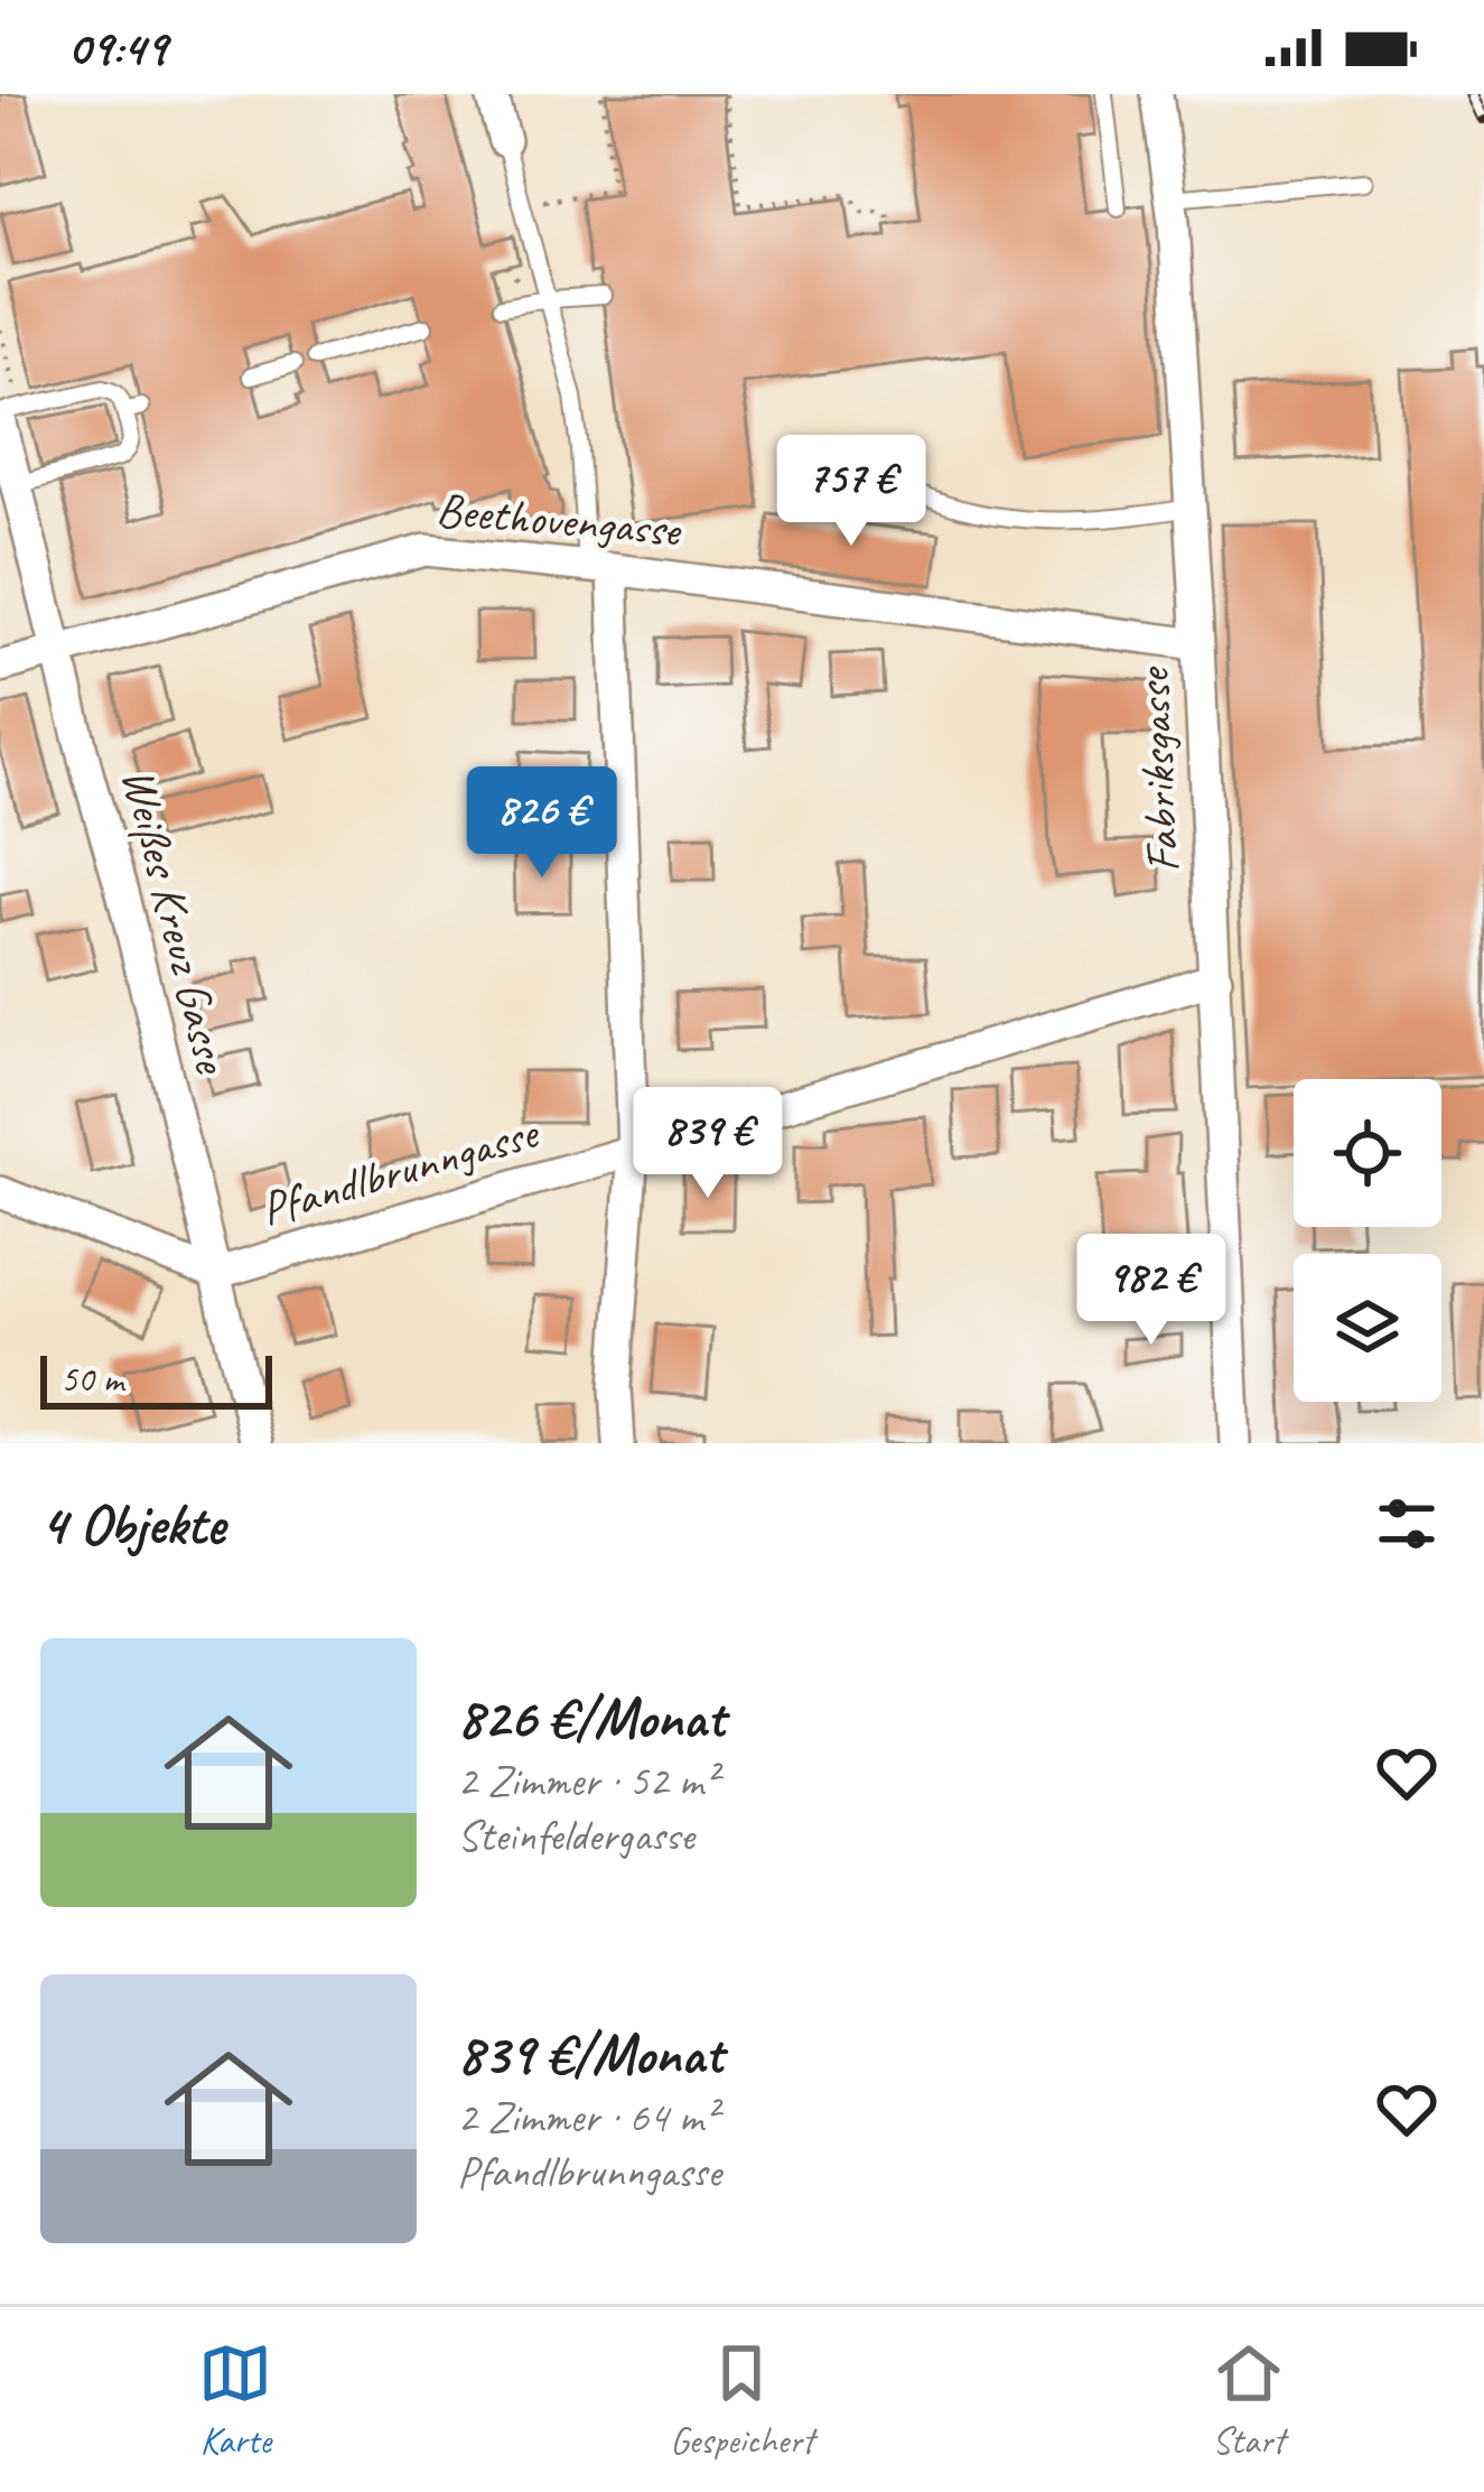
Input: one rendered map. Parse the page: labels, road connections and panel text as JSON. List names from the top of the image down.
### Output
{
  "streets": {
    "street": [
      "Beethovengasse",
      "Fabriksgasse",
      "Weißes Kreuz Gasse",
      "Pfandlbrunngasse"
    ]
  },
  "crossings": [
    ["Beethovengasse", "Fabriksgasse"],
    ["Beethovengasse", "Weißes Kreuz Gasse"],
    ["Fabriksgasse", "Pfandlbrunngasse"],
    ["Weißes Kreuz Gasse", "Pfandlbrunngasse"]
  ],
  "scale_bar": "50 m",
  "page": {
    "status": "09:49",
    "price": [
      "757 €",
      "826 €",
      "839 €",
      "982 €"
    ],
    "scale": "50 m",
    "heading": "4 Objekte",
    "list": [
      {
        "name": "826 €/Monat",
        "note": "2 Zimmer · 52 m² · Steinfeldergasse"
      },
      {
        "name": "839 €/Monat",
        "note": "2 Zimmer · 64 m² · Pfandlbrunngasse"
      }
    ],
    "tabs": ["Karte", "Gespeichert", "Start"]
  }
}
